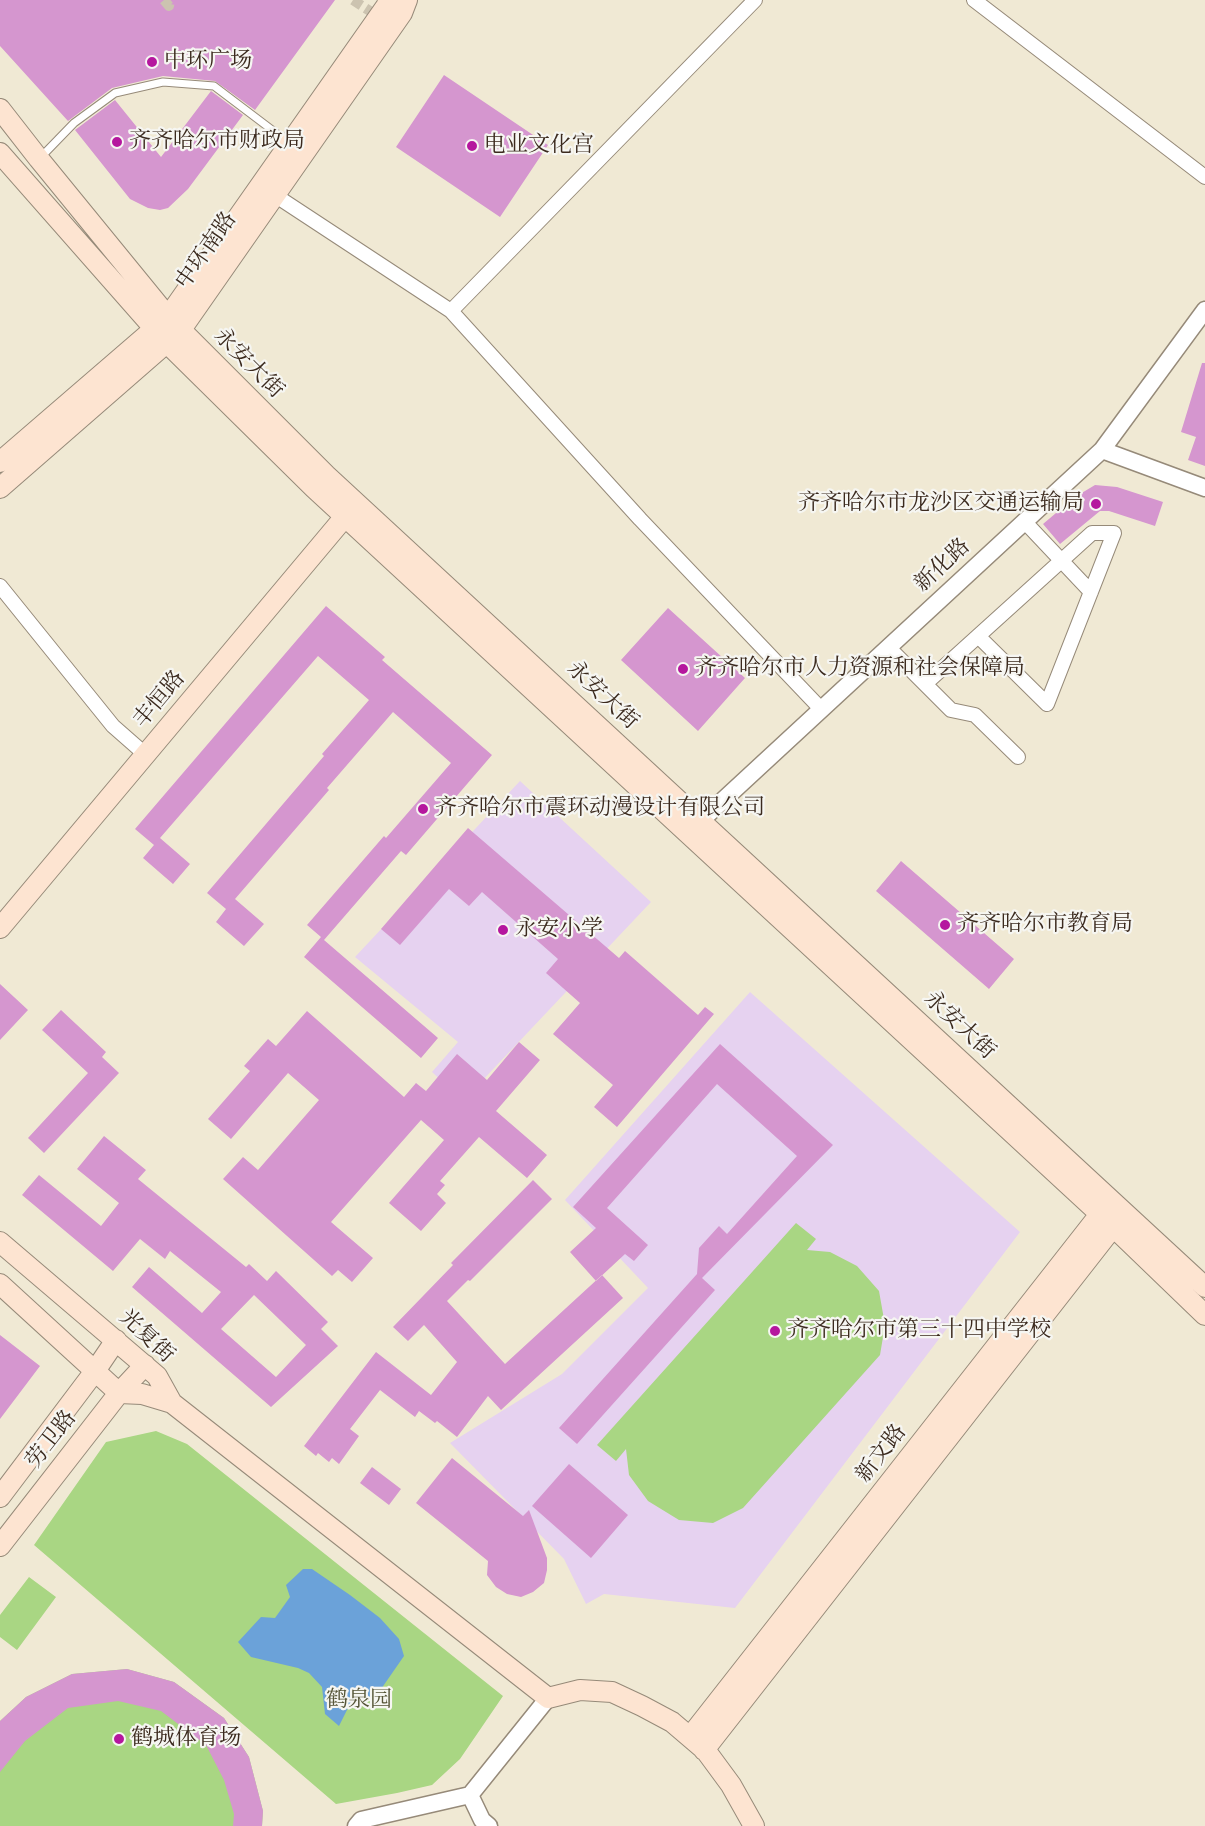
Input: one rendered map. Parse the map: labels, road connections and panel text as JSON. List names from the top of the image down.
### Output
{
  "streets": {
    "main road": [
      "中环南路",
      "永安大街",
      "丰恒路",
      "光复街",
      "劳卫路",
      "新文路"
    ],
    "street": ["新化路"]
  },
  "crossings": [
    ["中环南路", "永安大街"],
    ["永安大街", "新化路"],
    ["永安大街", "丰恒路"],
    ["永安大街", "新文路"],
    ["光复街", "劳卫路"]
  ],
  "parks": ["鹤泉园"],
  "places": [
    "中环广场",
    "齐齐哈尔市财政局",
    "电业文化宫",
    "齐齐哈尔市龙沙区交通运输局",
    "齐齐哈尔市人力资源和社会保障局",
    "齐齐哈尔市震环动漫设计有限公司",
    "齐齐哈尔市教育局",
    "永安小学",
    "齐齐哈尔市第三十四中学校",
    "鹤城体育场"
  ]
}
